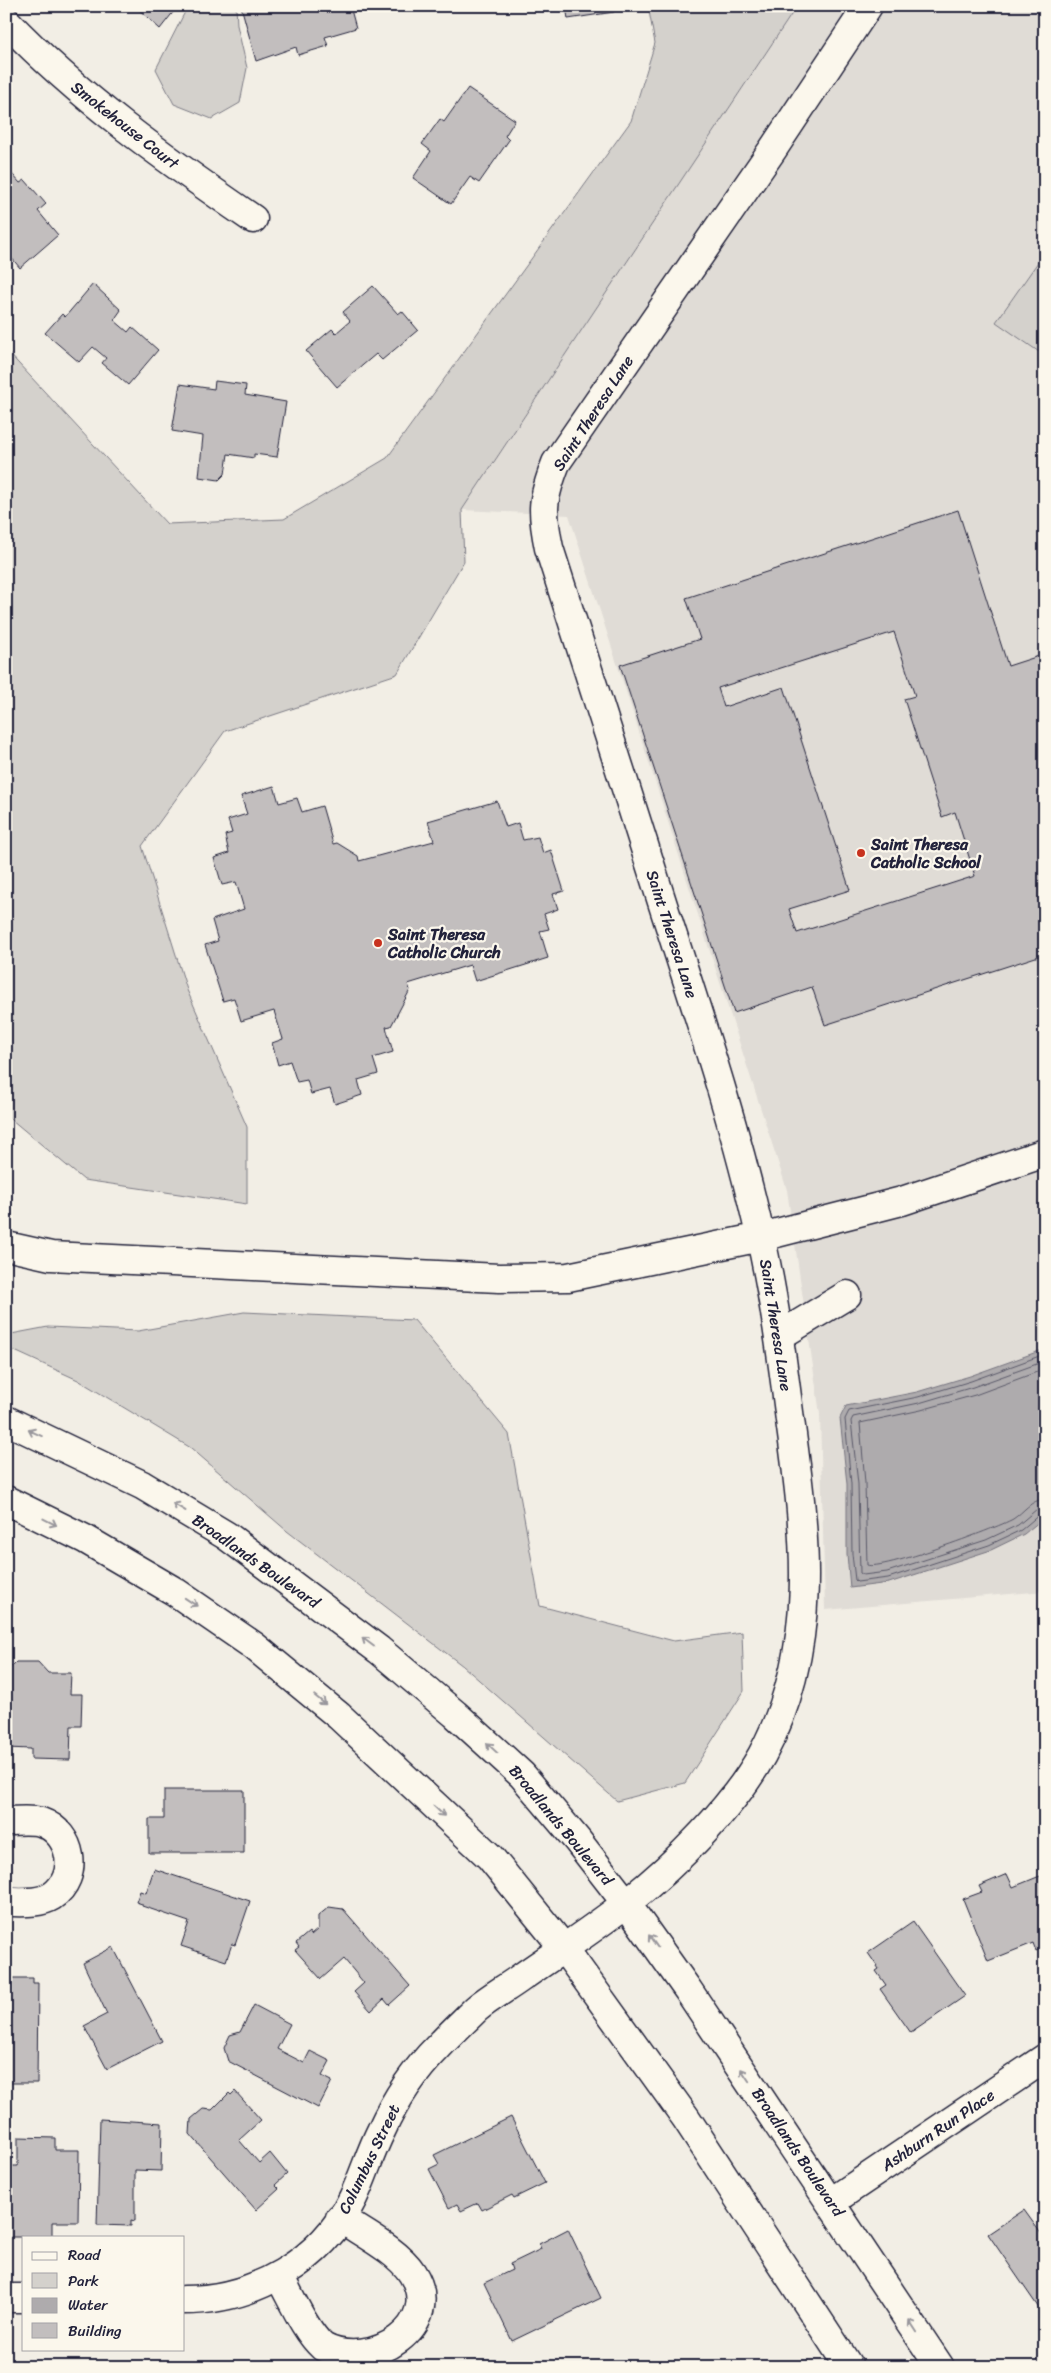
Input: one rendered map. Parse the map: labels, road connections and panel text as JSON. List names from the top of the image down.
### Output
{
  "streets": {
    "street": [
      "Smokehouse Court",
      "Saint Theresa Lane",
      "Broadlands Boulevard",
      "Ashburn Run Place",
      "Columbus Street"
    ]
  },
  "crossings": [
    ["Saint Theresa Lane", "Broadlands Boulevard"],
    ["Saint Theresa Lane", "Columbus Street"],
    ["Broadlands Boulevard", "Ashburn Run Place"],
    ["Broadlands Boulevard", "Columbus Street"]
  ],
  "places": ["Saint Theresa Catholic School", "Saint Theresa Catholic Church"],
  "legend": [
    "Road",
    "Park",
    "Water",
    "Building"
  ]
}
